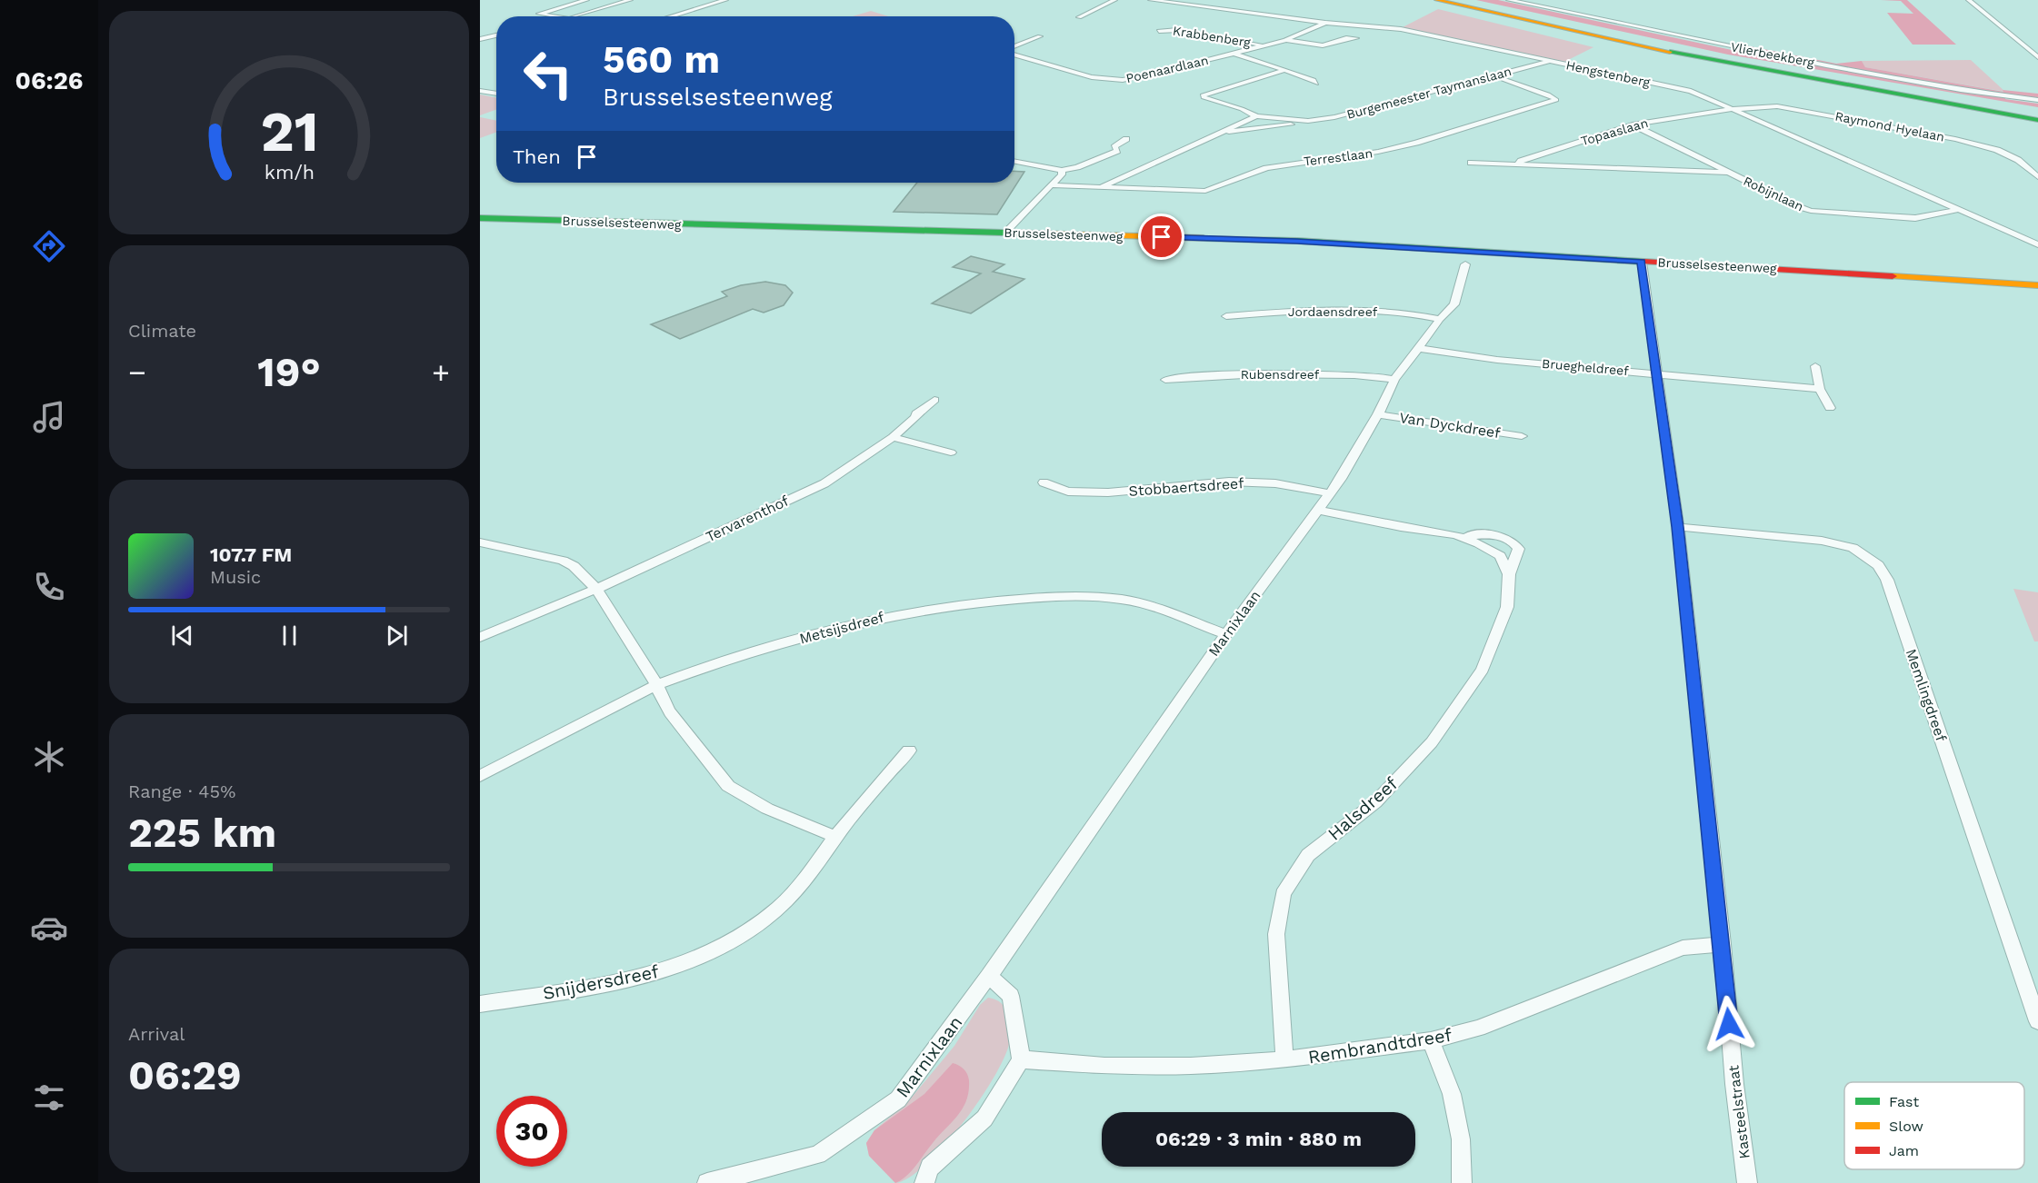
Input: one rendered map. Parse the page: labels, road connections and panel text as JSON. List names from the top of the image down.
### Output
{
  "streets": {
    "main road": ["Brusselsesteenweg"],
    "street": [
      "Krabbenberg",
      "Vlierbeekberg",
      "Poenaardlaan",
      "Hengstenberg",
      "Burgemeester Taymanslaan",
      "Raymond Hyelaan",
      "Topaaslaan",
      "Terrestlaan",
      "Robijnlaan",
      "Jordaensdreef",
      "Bruegheldreef",
      "Rubensdreef",
      "Van Dyckdreef",
      "Stobbaertsdreef",
      "Tervarenthof",
      "Marnixlaan",
      "Metsijsdreef",
      "Memlingdreef",
      "Halsdreef",
      "Snijdersdreef",
      "Rembrandtdreef",
      "Kasteelstraat"
    ]
  },
  "crossings": [
    ["Krabbenberg", "Poenaardlaan"],
    ["Poenaardlaan", "Hengstenberg"],
    ["Hengstenberg", "Burgemeester Taymanslaan"],
    ["Hengstenberg", "Raymond Hyelaan"],
    ["Hengstenberg", "Topaaslaan"],
    ["Hengstenberg", "Robijnlaan"],
    ["Burgemeester Taymanslaan", "Terrestlaan"],
    ["Raymond Hyelaan", "Topaaslaan"],
    ["Topaaslaan", "Robijnlaan"],
    ["Brusselsesteenweg", "Marnixlaan"],
    ["Brusselsesteenweg", "Kasteelstraat"],
    ["Jordaensdreef", "Marnixlaan"],
    ["Bruegheldreef", "Marnixlaan"],
    ["Bruegheldreef", "Kasteelstraat"],
    ["Rubensdreef", "Marnixlaan"],
    ["Van Dyckdreef", "Marnixlaan"],
    ["Stobbaertsdreef", "Marnixlaan"],
    ["Marnixlaan", "Metsijsdreef"],
    ["Marnixlaan", "Halsdreef"],
    ["Memlingdreef", "Kasteelstraat"],
    ["Halsdreef", "Rembrandtdreef"],
    ["Rembrandtdreef", "Kasteelstraat"]
  ],
  "legend": ["Fast", "Slow", "Jam"],
  "page": {
    "tabs": "06:26",
    "turn": ["560 m", "Brusselsesteenweg"],
    "then": "Then",
    "tile": [
      "Climate",
      ["Range · 45%", "225 km"],
      ["Arrival", "06:29"]
    ],
    "heat": ["−", "19°", "+"],
    "song": ["107.7 FM", "Music"],
    "limit": "30",
    "trip": "06:29 · 3 min · 880 m",
    "gauge": ["21", "km/h"]
  }
}
